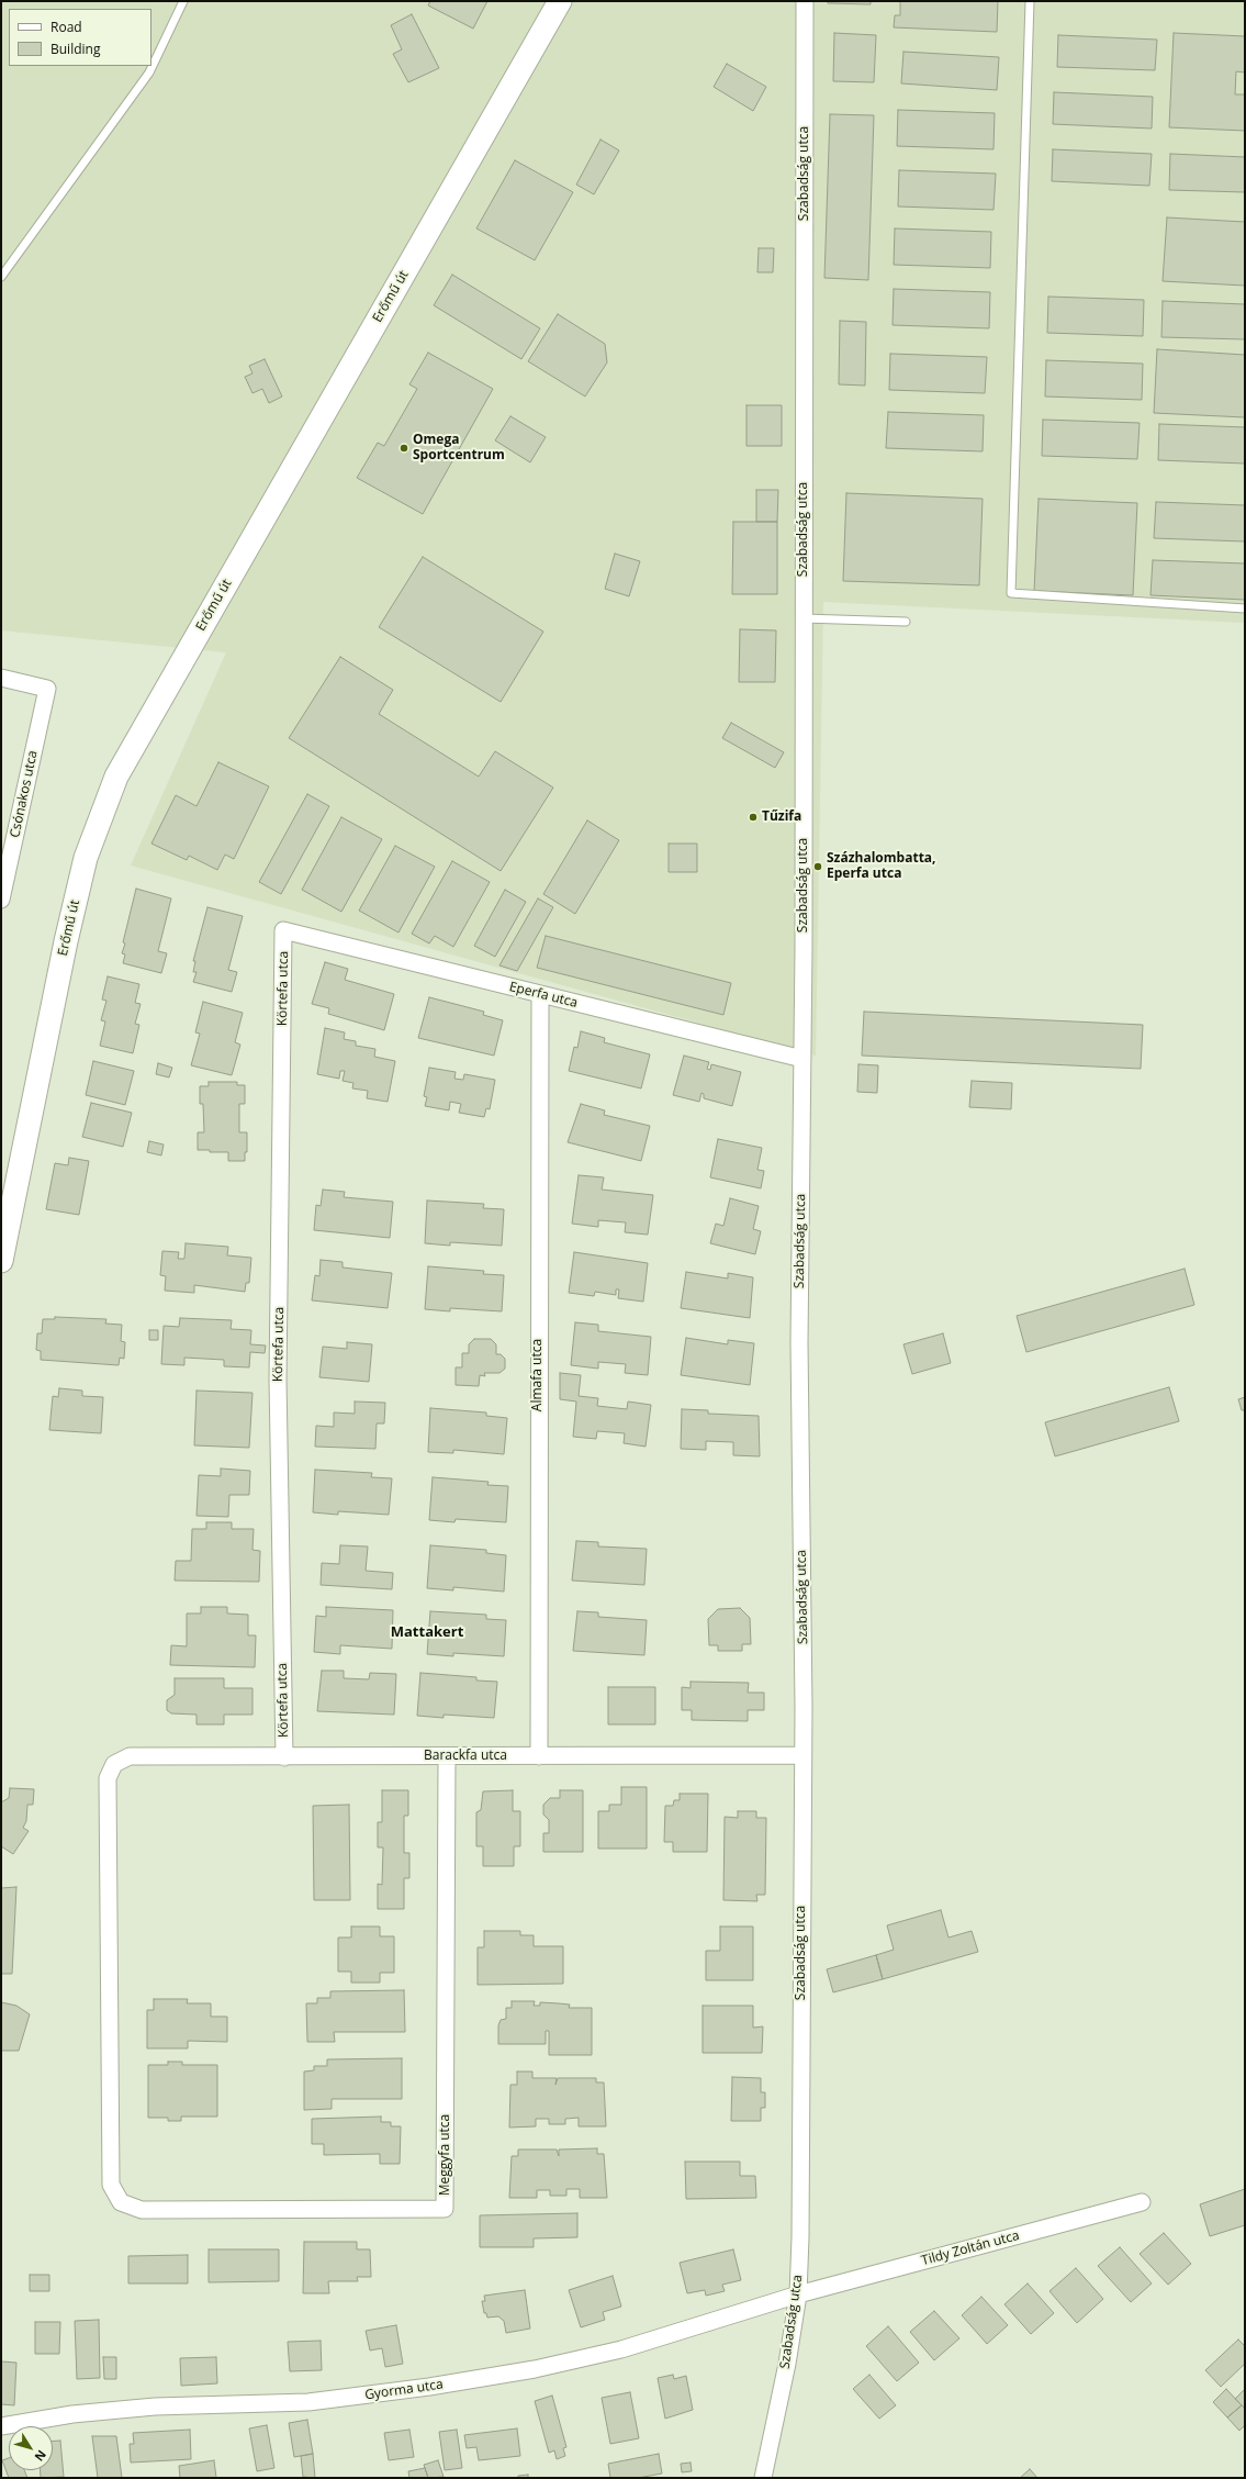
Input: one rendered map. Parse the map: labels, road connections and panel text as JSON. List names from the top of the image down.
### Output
{
  "streets": {
    "street": [
      "Szabadság utca",
      "Erőmű út",
      "Csónakos utca",
      "Körtefa utca",
      "Eperfa utca",
      "Almafa utca",
      "Barackfa utca",
      "Meggyfa utca",
      "Tildy Zoltán utca",
      "Gyorma utca"
    ]
  },
  "crossings": [
    ["Szabadság utca", "Eperfa utca"],
    ["Szabadság utca", "Barackfa utca"],
    ["Szabadság utca", "Tildy Zoltán utca"],
    ["Szabadság utca", "Gyorma utca"],
    ["Körtefa utca", "Eperfa utca"],
    ["Körtefa utca", "Barackfa utca"],
    ["Eperfa utca", "Almafa utca"],
    ["Almafa utca", "Barackfa utca"],
    ["Barackfa utca", "Meggyfa utca"],
    ["Tildy Zoltán utca", "Gyorma utca"]
  ],
  "districts": ["Mattakert"],
  "places": ["Omega Sportcentrum", "Tűzifa", "Százhalombatta, Eperfa utca"],
  "legend": ["Road", "Building"],
  "north": "bottom right"
}
